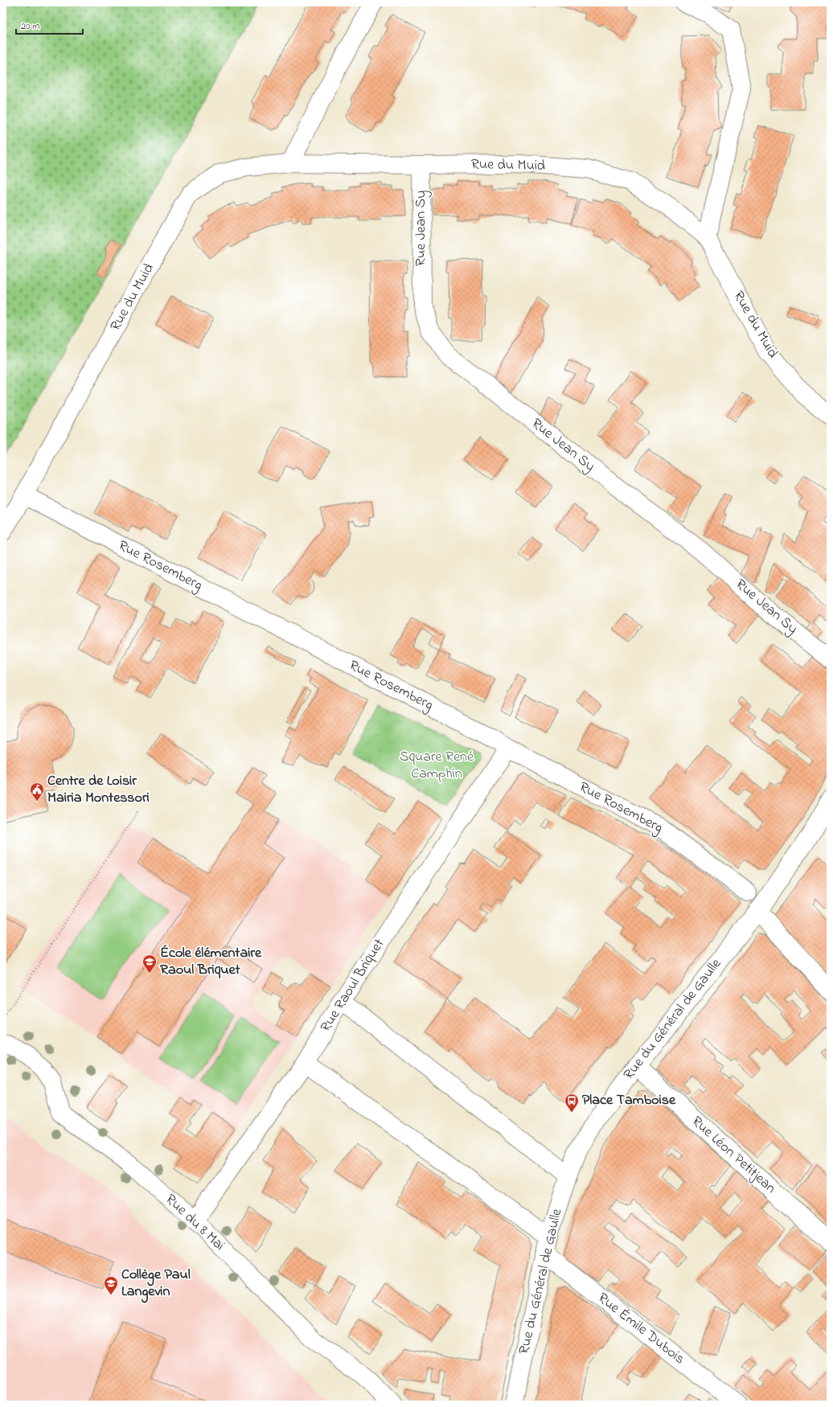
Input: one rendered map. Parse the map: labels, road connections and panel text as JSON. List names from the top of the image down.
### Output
{
  "streets": {
    "street": [
      "Rue du Muid",
      "Rue Jean Sy",
      "Rue Rosemberg",
      "Rue Raoul Briquet",
      "Rue du Général de Gaulle",
      "Rue Léon Petitjean",
      "Rue du 8 Mai",
      "Rue Émile Dubois"
    ]
  },
  "crossings": [
    ["Rue du Muid", "Rue Jean Sy"],
    ["Rue du Muid", "Rue Rosemberg"],
    ["Rue Rosemberg", "Rue Raoul Briquet"],
    ["Rue Raoul Briquet", "Rue du 8 Mai"],
    ["Rue du Général de Gaulle", "Rue Léon Petitjean"],
    ["Rue du Général de Gaulle", "Rue Émile Dubois"]
  ],
  "parks": ["Square René Camphin"],
  "places": {
    "public building": ["Centre de Loisir Mairia Montessori"],
    "school or university": ["École élémentaire Raoul Briquet", "Collège Paul Langevin"],
    "bus stop": ["Place Tamboise"]
  },
  "scale_bar": "20 m"
}
